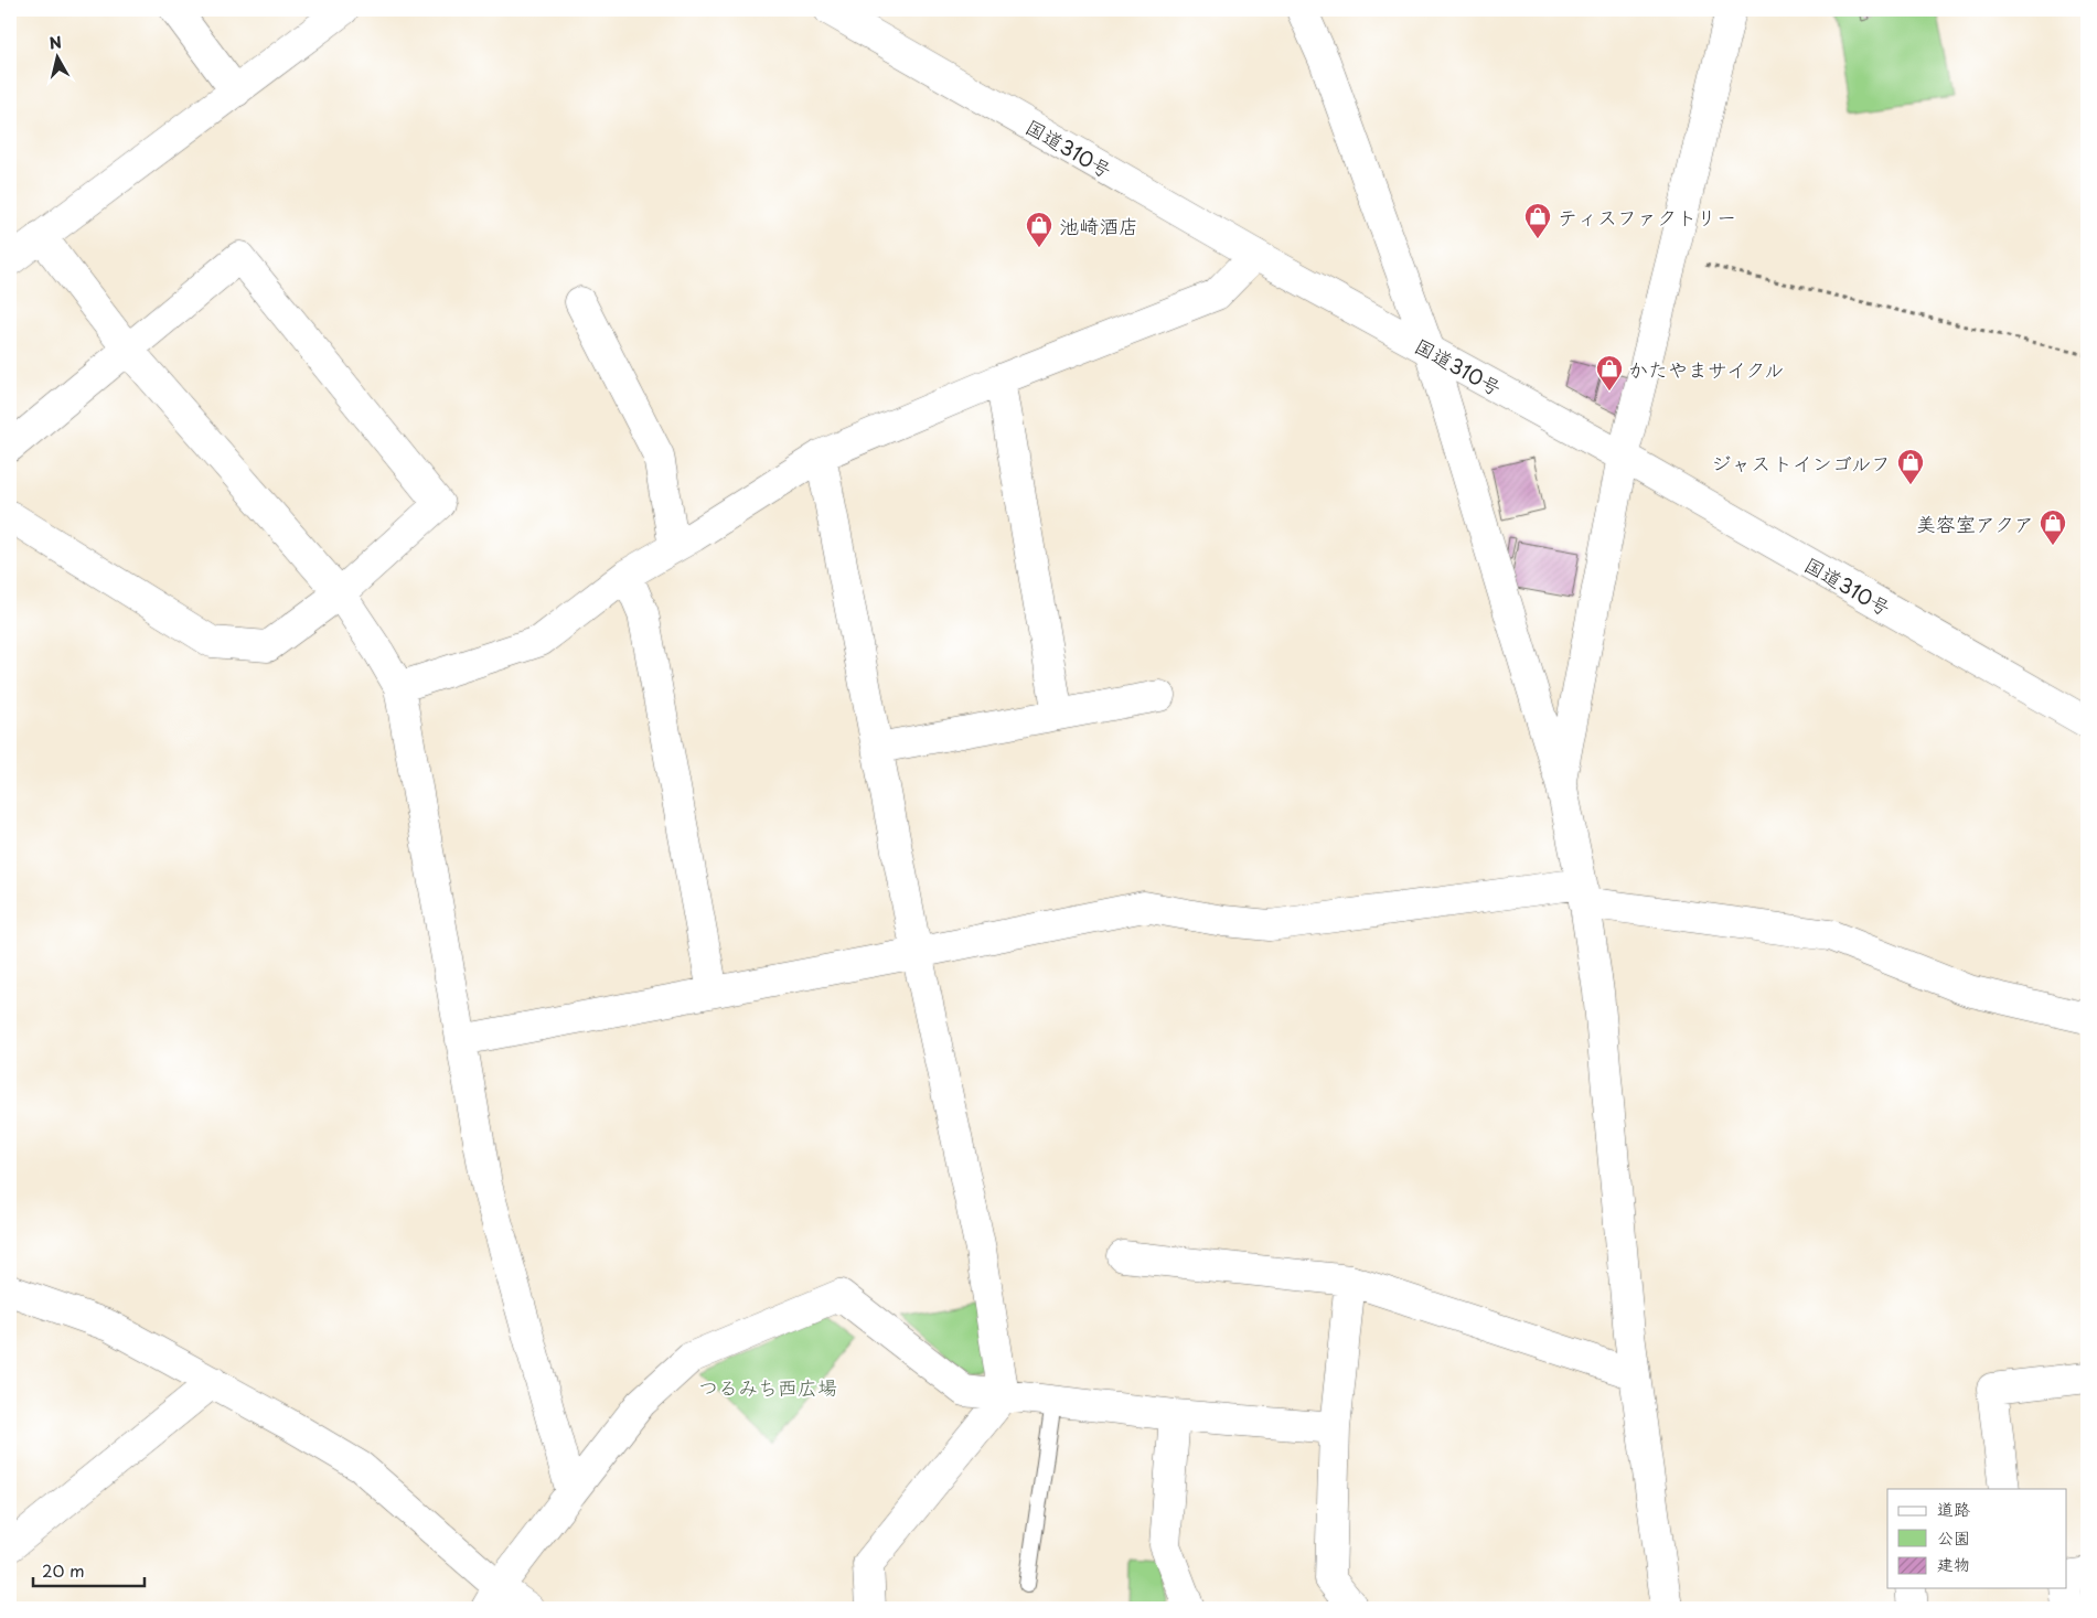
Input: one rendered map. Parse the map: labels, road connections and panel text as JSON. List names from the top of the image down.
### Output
{
  "streets": {
    "main road": ["国道310号"]
  },
  "parks": ["つるみち西広場"],
  "places": {
    "shop": [
      "ティスファクトリー",
      "池崎酒店",
      "かたやまサイクル",
      "ジャストインゴルフ",
      "美容室アクア"
    ]
  },
  "legend": ["道路", "公園", "建物"],
  "scale_bar": "20 m",
  "north": "top"
}
